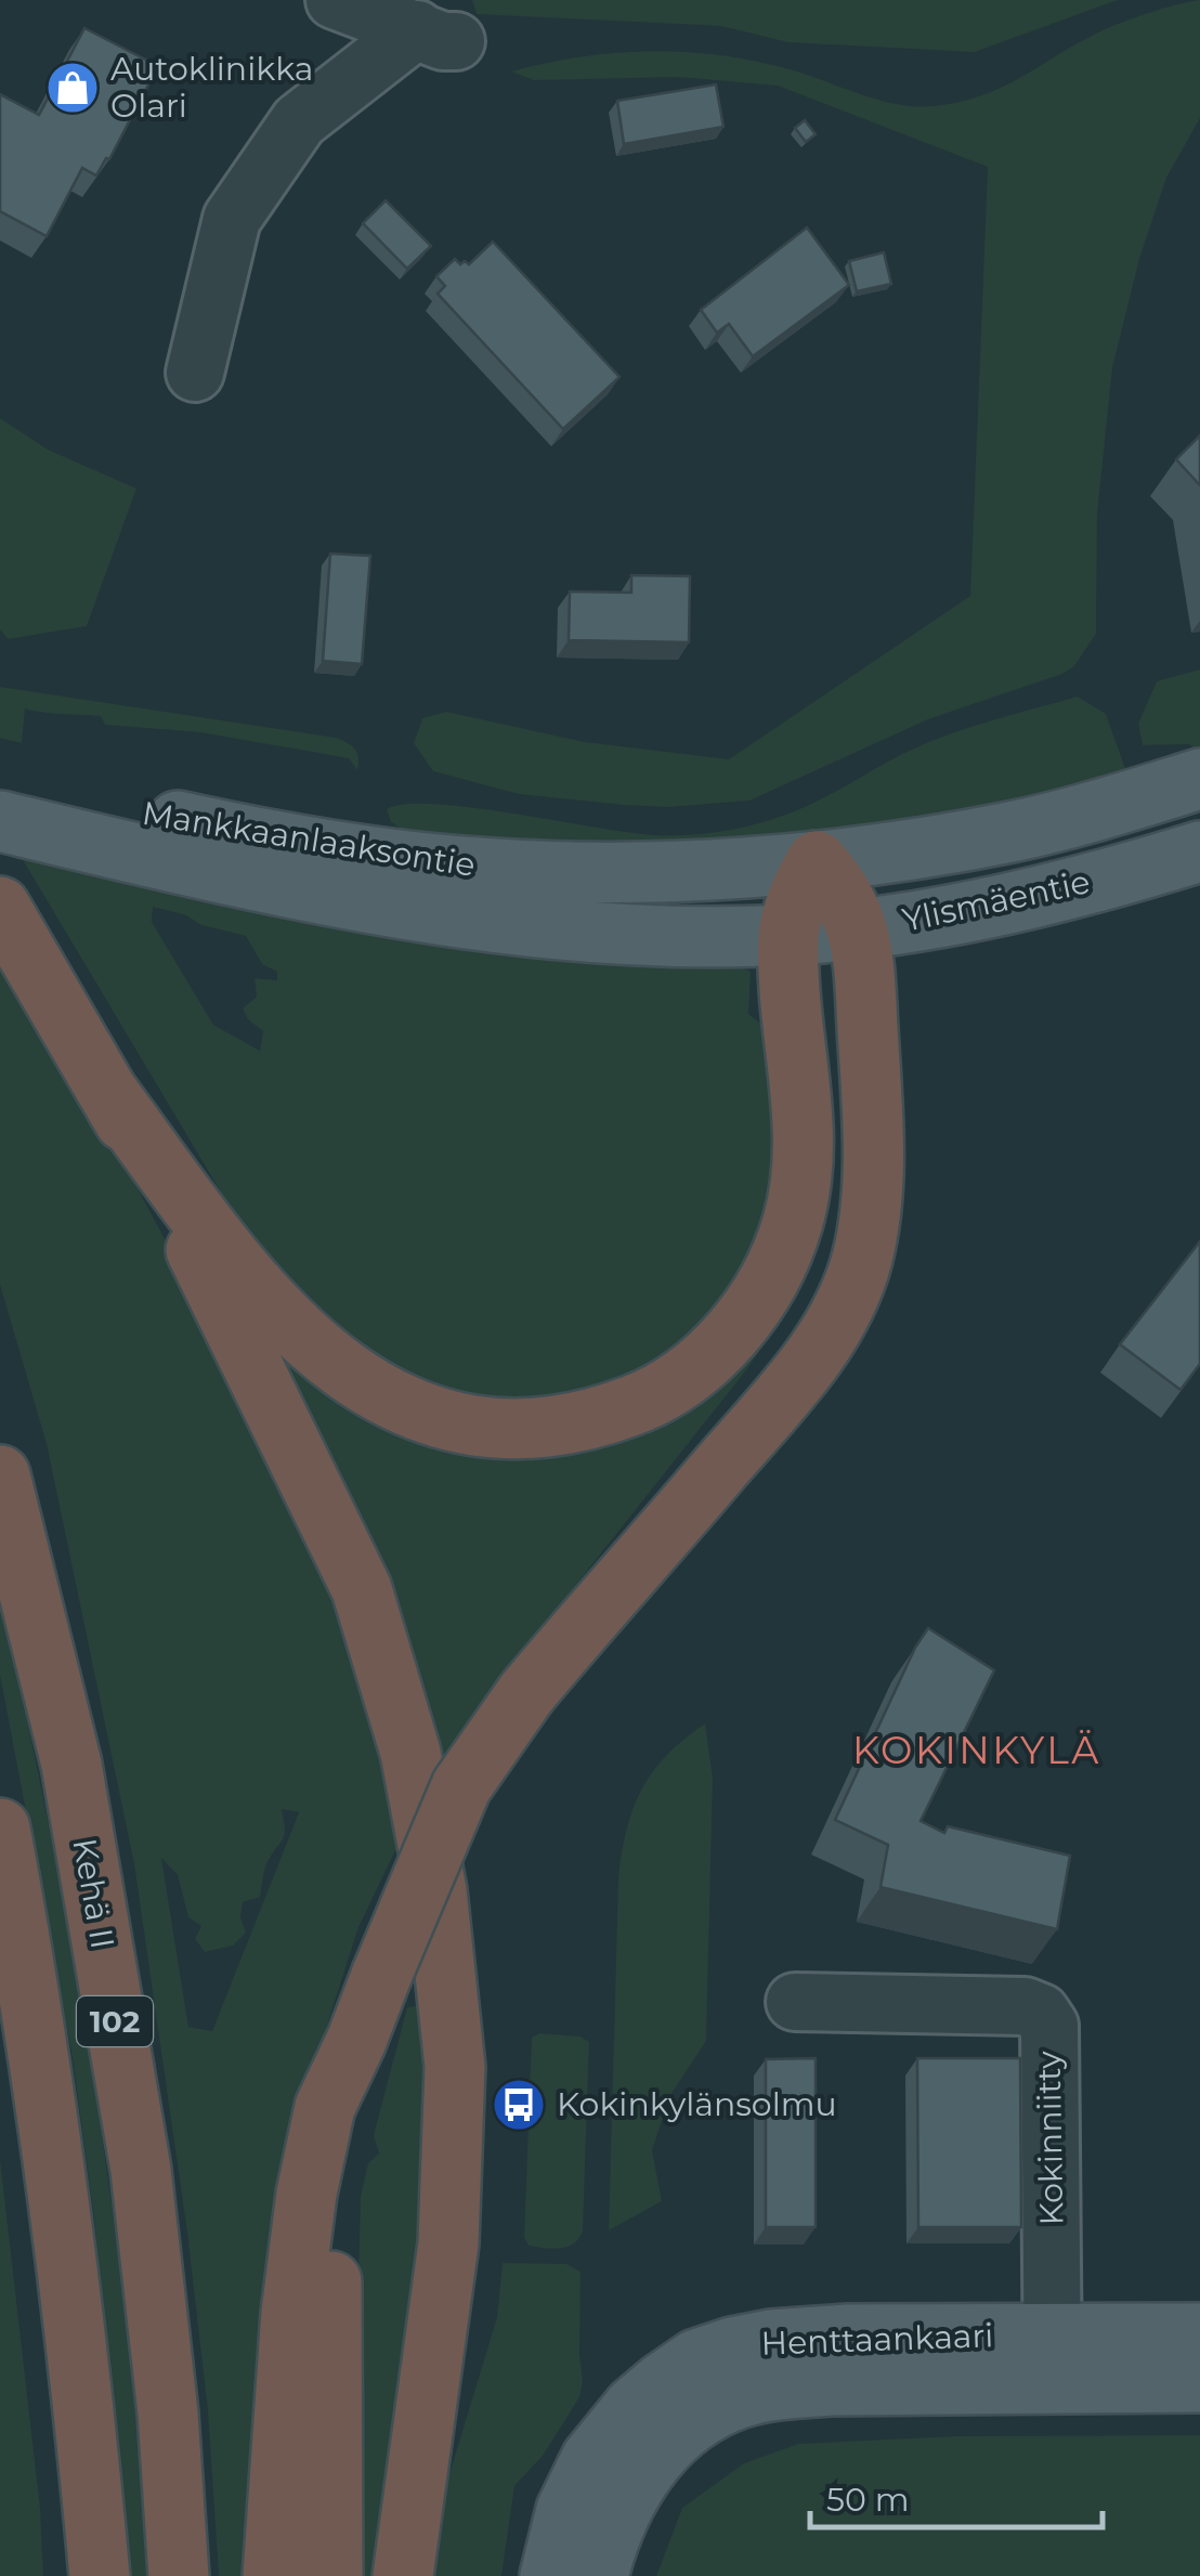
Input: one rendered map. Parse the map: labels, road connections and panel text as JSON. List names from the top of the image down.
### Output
{
  "streets": {
    "highway": ["Kehä II", "102"],
    "main road": ["Mankkaanlaaksontie", "Ylismäentie", "Henttaankaari"],
    "street": ["Kokinniitty"]
  },
  "crossings": [
    ["Mankkaanlaaksontie", "Ylismäentie"],
    ["Kokinniitty", "Henttaankaari"]
  ],
  "districts": ["KOKINKYLÄ"],
  "places": {
    "shop": ["Autoklinikka Olari"],
    "bus stop": ["Kokinkylänsolmu"]
  },
  "scale_bar": "50 m"
}
